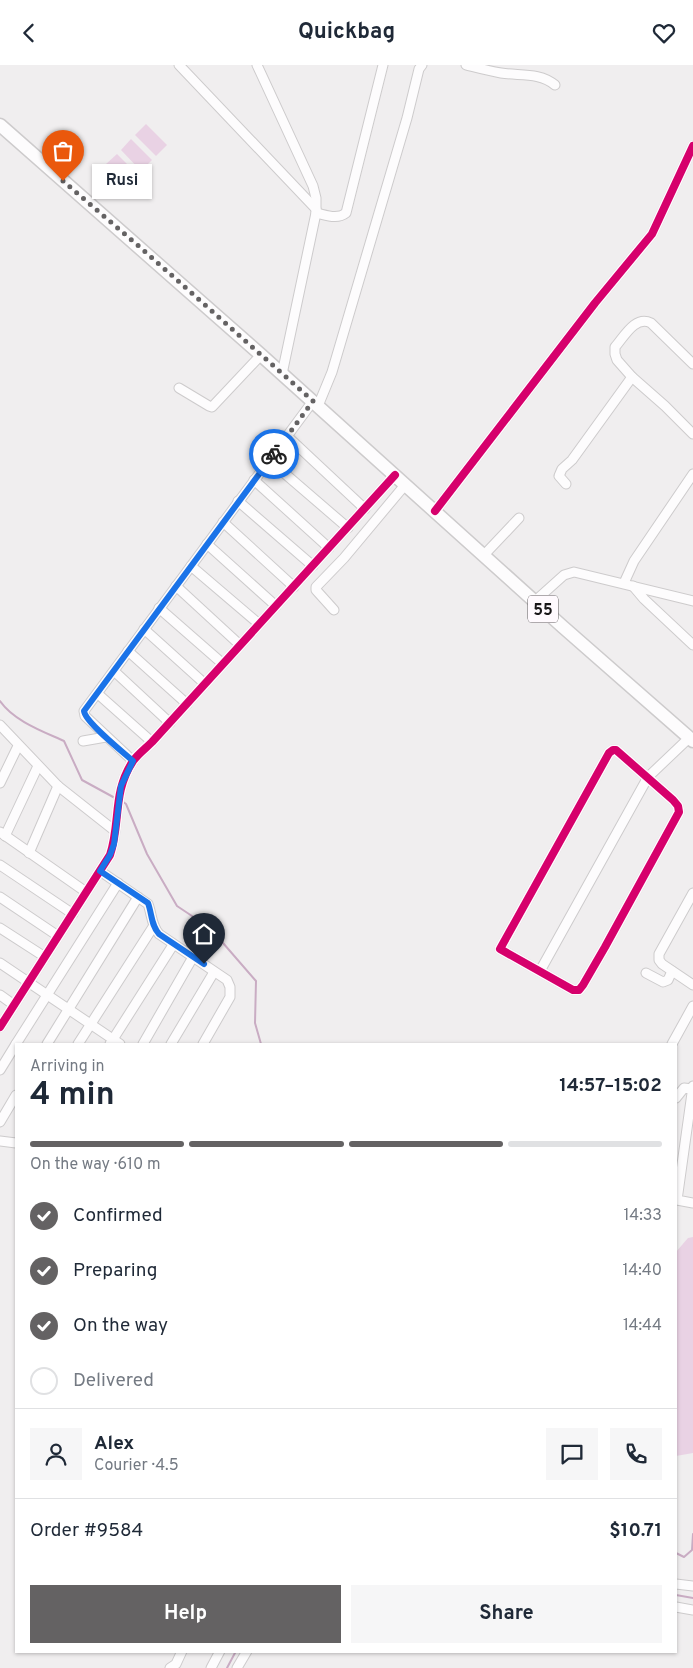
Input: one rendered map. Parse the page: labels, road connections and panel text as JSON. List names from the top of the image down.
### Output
{
  "streets": {
    "highway": ["55"]
  },
  "places": ["Rusi"],
  "page": {
    "header": "Quickbag",
    "bubble": "Rusi",
    "heading": ["4 min", "Arriving in", "14:57–15:02"],
    "panel": [
      "Alex",
      "Courier · 4.5",
      "Order #9584",
      "$10.71"
    ],
    "bar": "On the way · 610 m",
    "list": [
      ["Confirmed", "14:33"],
      ["Preparing", "14:40"],
      ["On the way", "14:44"],
      "Delivered"
    ],
    "buttons": ["Help", "Share"]
  }
}
